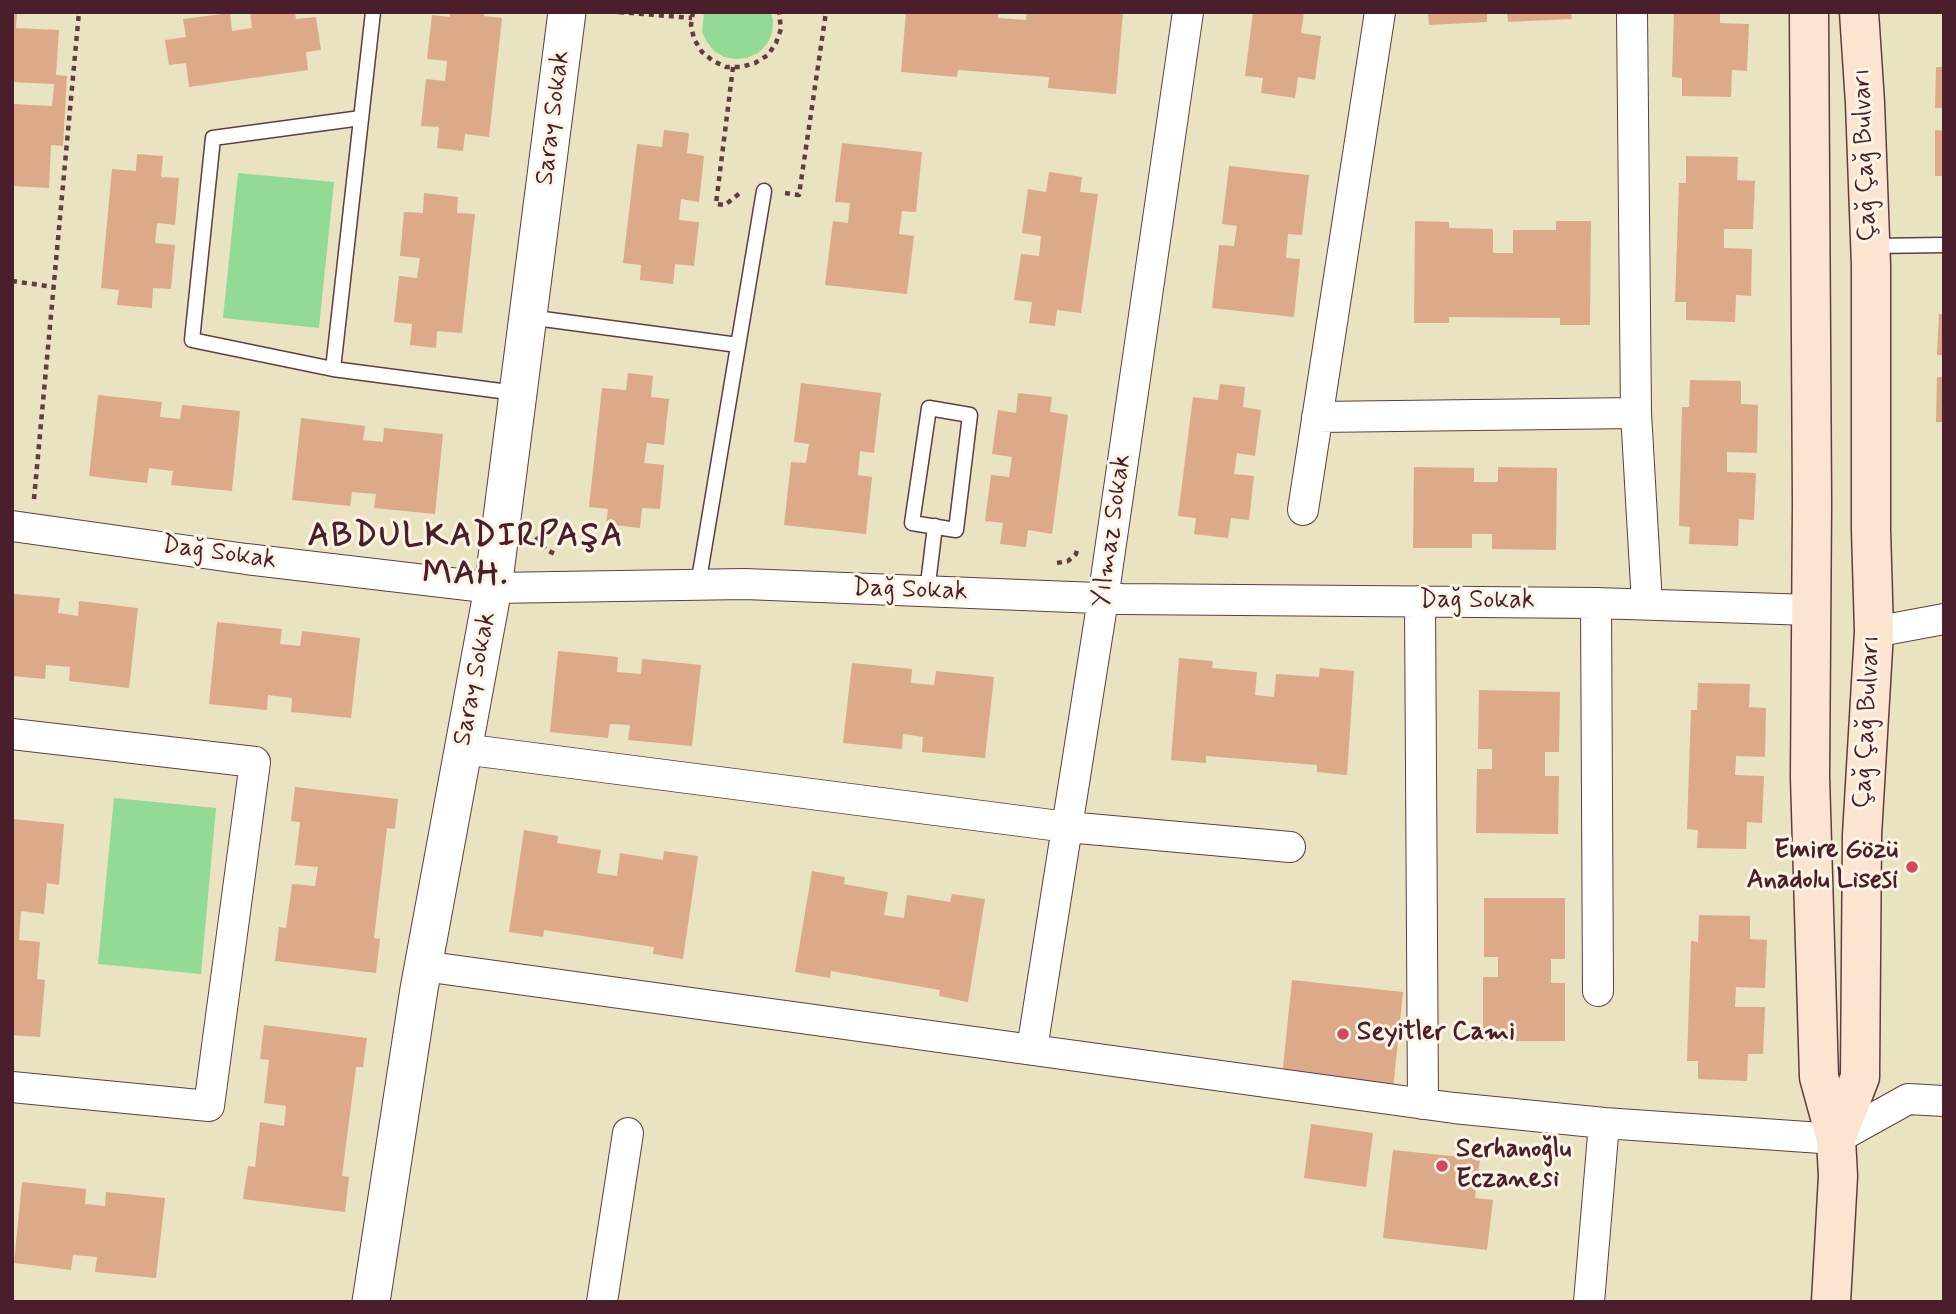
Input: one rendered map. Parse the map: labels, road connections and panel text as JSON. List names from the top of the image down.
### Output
{
  "streets": {
    "main road": ["Çağ Çağ Bulvarı"],
    "street": ["Saray Sokak", "Yılmaz Sokak", "Dağ Sokak"]
  },
  "crossings": [
    ["Saray Sokak", "Dağ Sokak"],
    ["Çağ Çağ Bulvarı", "Dağ Sokak"],
    ["Yılmaz Sokak", "Dağ Sokak"]
  ],
  "districts": ["ABDULKADIRPAŞA MAH."],
  "places": ["Emire Gözü Anadolu Lisesi", "Seyitler Cami", "Serhanoğlu Eczanesi"]
}
